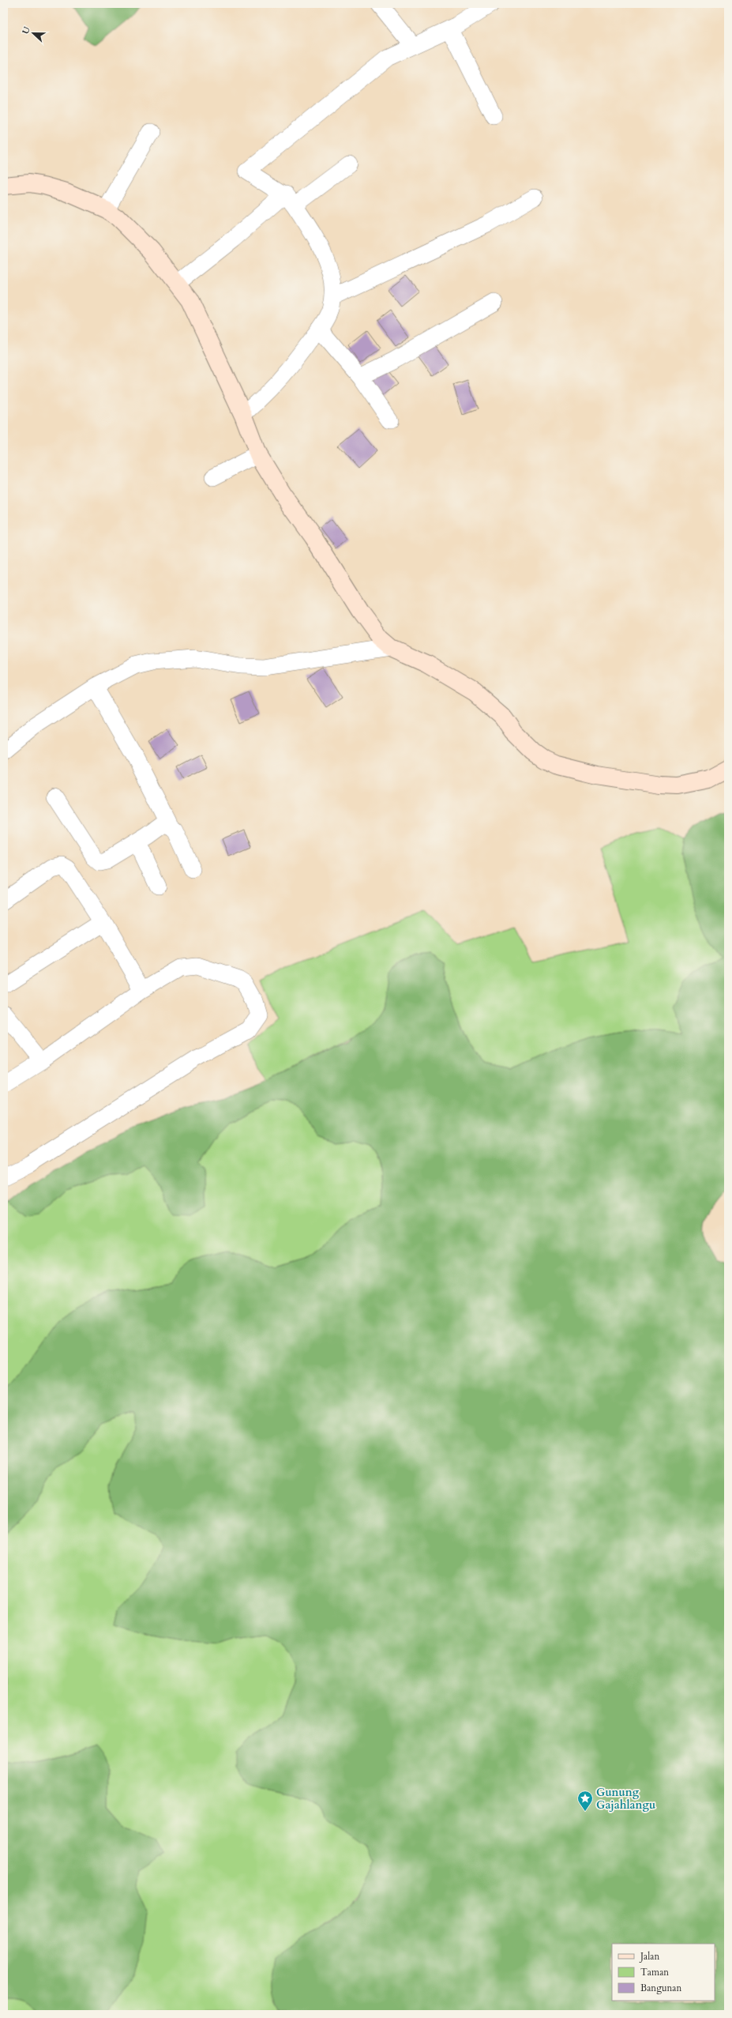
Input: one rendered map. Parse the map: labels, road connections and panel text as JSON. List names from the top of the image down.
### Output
{
  "places": {
    "place": ["Gunung Gajahlangu"]
  },
  "legend": ["Jalan", "Taman", "Bangunan"],
  "north": "left"
}
